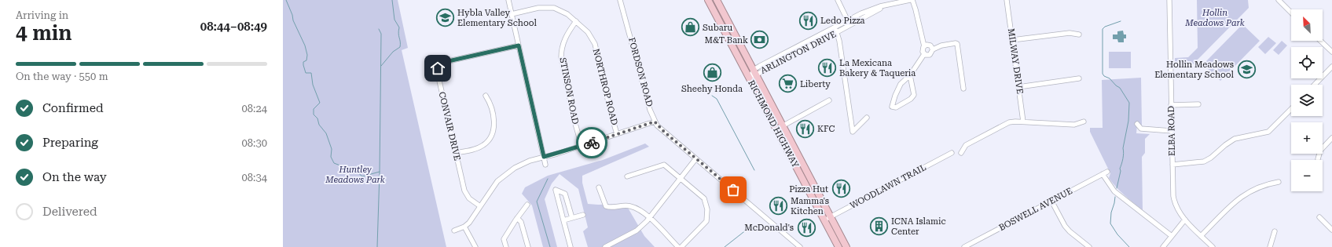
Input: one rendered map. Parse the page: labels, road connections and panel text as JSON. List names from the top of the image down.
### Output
{
  "streets": {
    "highway": ["RICHMOND HIGHWAY"],
    "street": [
      "ARLINGTON DRIVE",
      "MILWAY DRIVE",
      "FORDSON ROAD",
      "NORTHROP ROAD",
      "STINSON ROAD",
      "CONVAIR DRIVE",
      "ELBA ROAD",
      "WOODLAWN TRAIL",
      "BOSWELL AVENUE"
    ]
  },
  "crossings": [
    ["ARLINGTON DRIVE", "RICHMOND HIGHWAY"],
    ["NORTHROP ROAD", "STINSON ROAD"],
    ["RICHMOND HIGHWAY", "WOODLAWN TRAIL"]
  ],
  "parks": ["Hollin Meadows Park", "Huntley Meadows Park"],
  "places": {
    "school or university": ["Hybla Valley Elementary School", "Hollin Meadows Elementary School"],
    "restaurant": [
      "Ledo Pizza",
      "La Mexicana Bakery & Taqueria",
      "KFC",
      "Pizza Hut",
      "Mamma's Kitchen",
      "McDonald's"
    ],
    "shop": ["Subaru", "Sheehy Honda"],
    "bank": ["M&T Bank"],
    "supermarket": ["Liberty"],
    "building": ["ICNA Islamic Center"]
  },
  "north": "top left",
  "page": {
    "heading": ["4 min", "Arriving in", "08:44–08:49"],
    "map_buttons": ["+", "−"],
    "bar": "On the way · 550 m",
    "list": [
      ["Confirmed", "08:24"],
      ["Preparing", "08:30"],
      ["On the way", "08:34"],
      "Delivered"
    ]
  }
}
